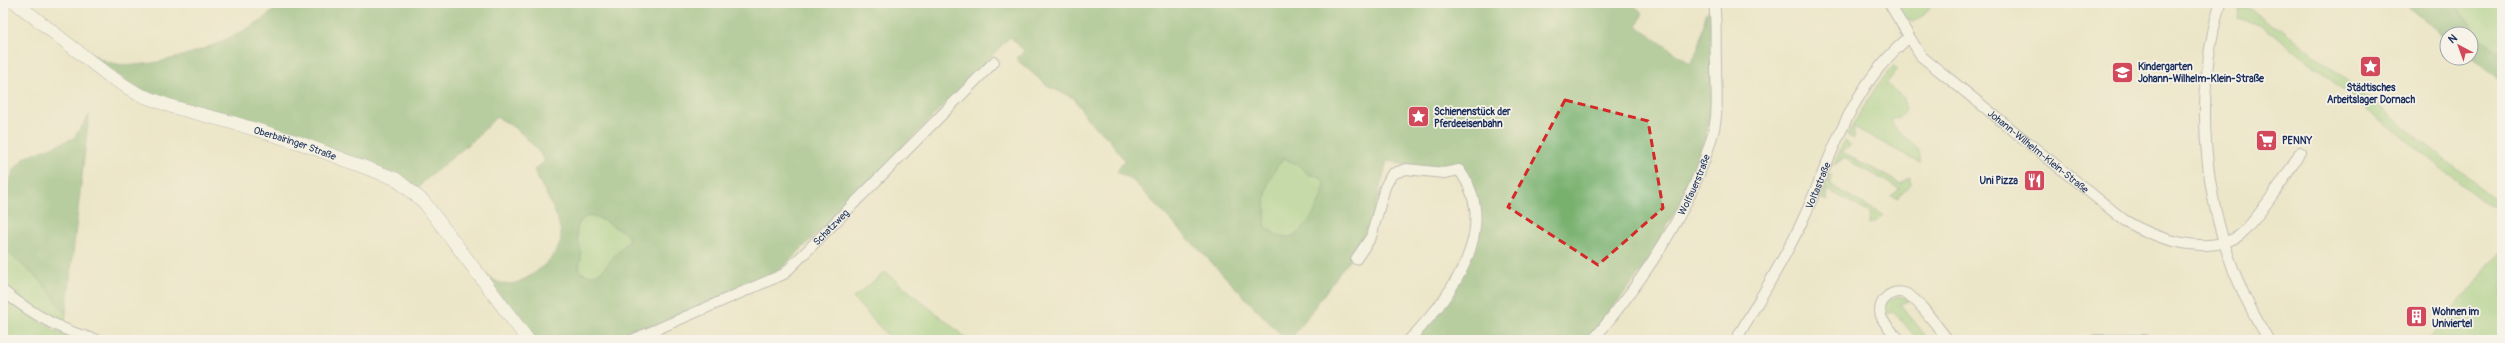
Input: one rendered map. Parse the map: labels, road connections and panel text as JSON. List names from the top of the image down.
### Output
{
  "streets": {
    "street": [
      "Oberbairinger Straße",
      "Johann-Wilhelm-Klein-Straße",
      "Wolfauerstraße",
      "Voltastraße",
      "Schatzweg"
    ]
  },
  "crossings": [
    ["Johann-Wilhelm-Klein-Straße", "Voltastraße"]
  ],
  "places": {
    "place": ["Städtisches Arbeitslager Dornach", "Schienenstück der Pferdeeisenbahn"],
    "school or university": ["Kindergarten Johann-Wilhelm-Klein-Straße"],
    "supermarket": ["PENNY"],
    "restaurant": ["Uni Pizza"],
    "building": ["Wohnen im Univiertel"]
  },
  "north": "top left"
}
